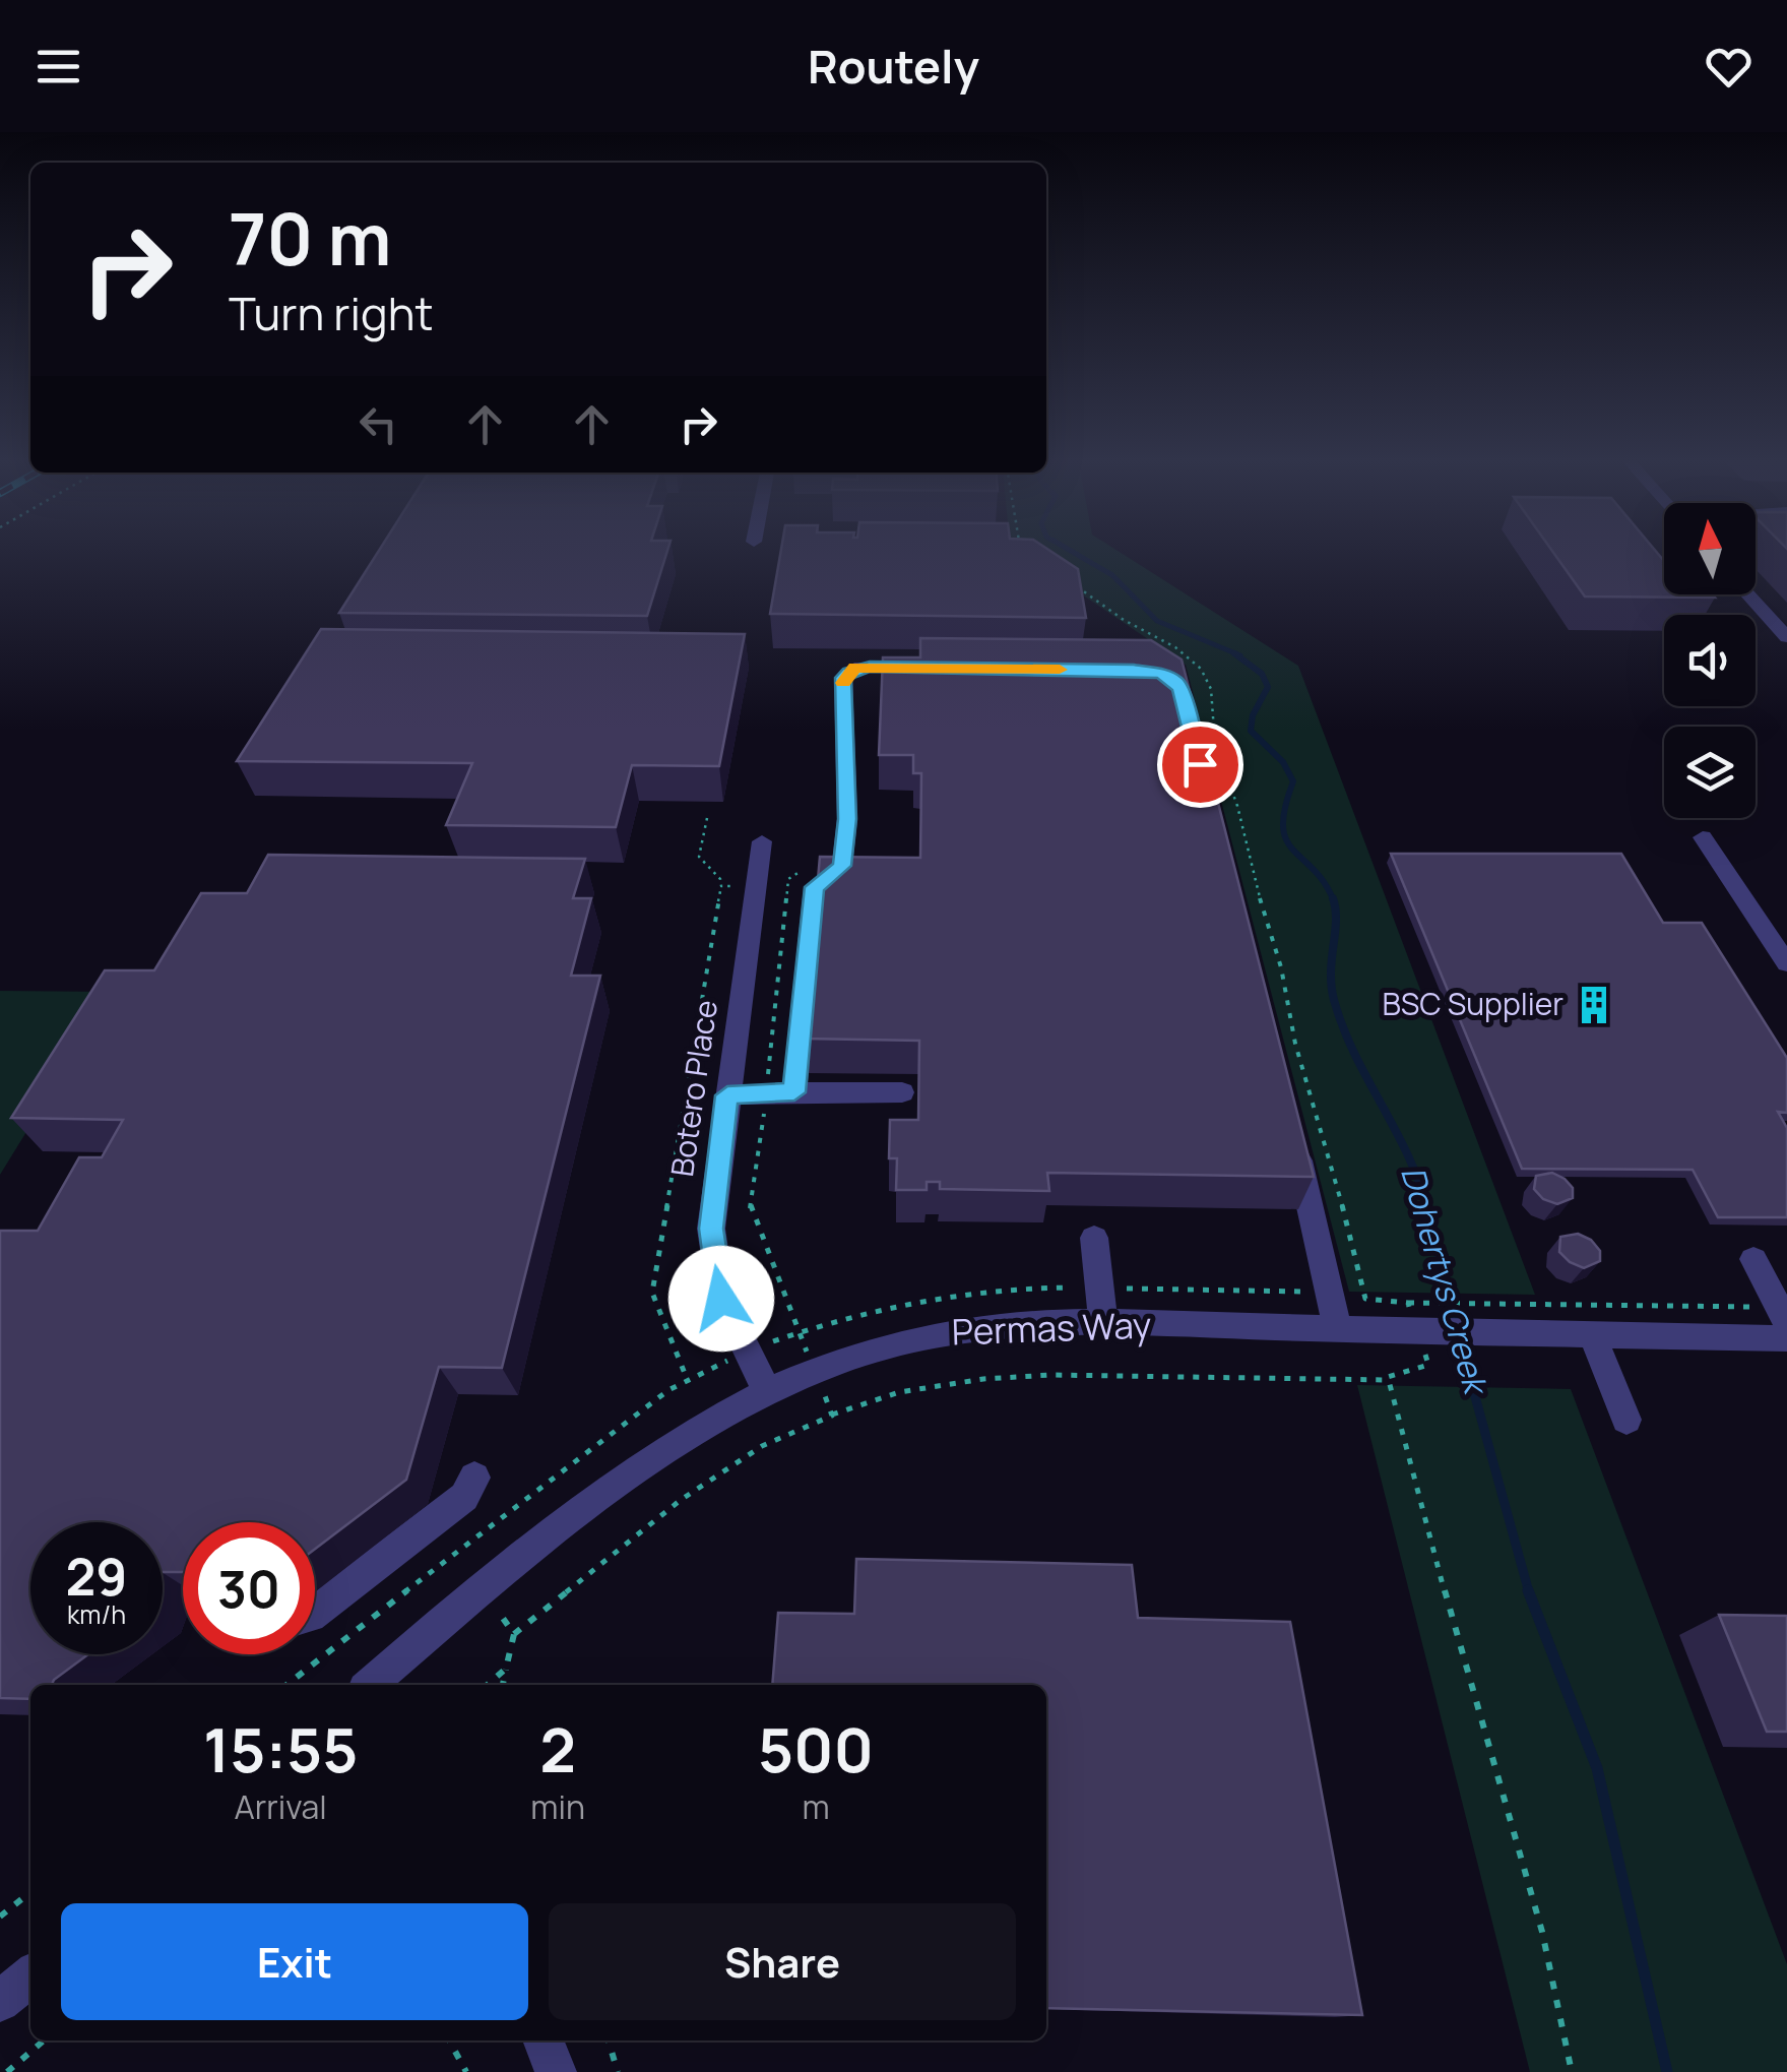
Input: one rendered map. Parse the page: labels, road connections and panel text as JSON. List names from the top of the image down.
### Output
{
  "streets": {
    "street": ["Botero Place", "Permas Way"]
  },
  "crossings": [
    ["Botero Place", "Permas Way"]
  ],
  "water": ["Dohertys Creek"],
  "places": {
    "building": ["BSC Supplier"]
  },
  "north": "top",
  "page": {
    "header": "Routely",
    "turn": ["70 m", "Turn right"],
    "speed": "29 km/h",
    "limit": "30",
    "eta": [
      "15:55",
      "Arrival",
      "2",
      "min",
      "500",
      "m"
    ],
    "buttons": ["Exit", "Share"]
  }
}
